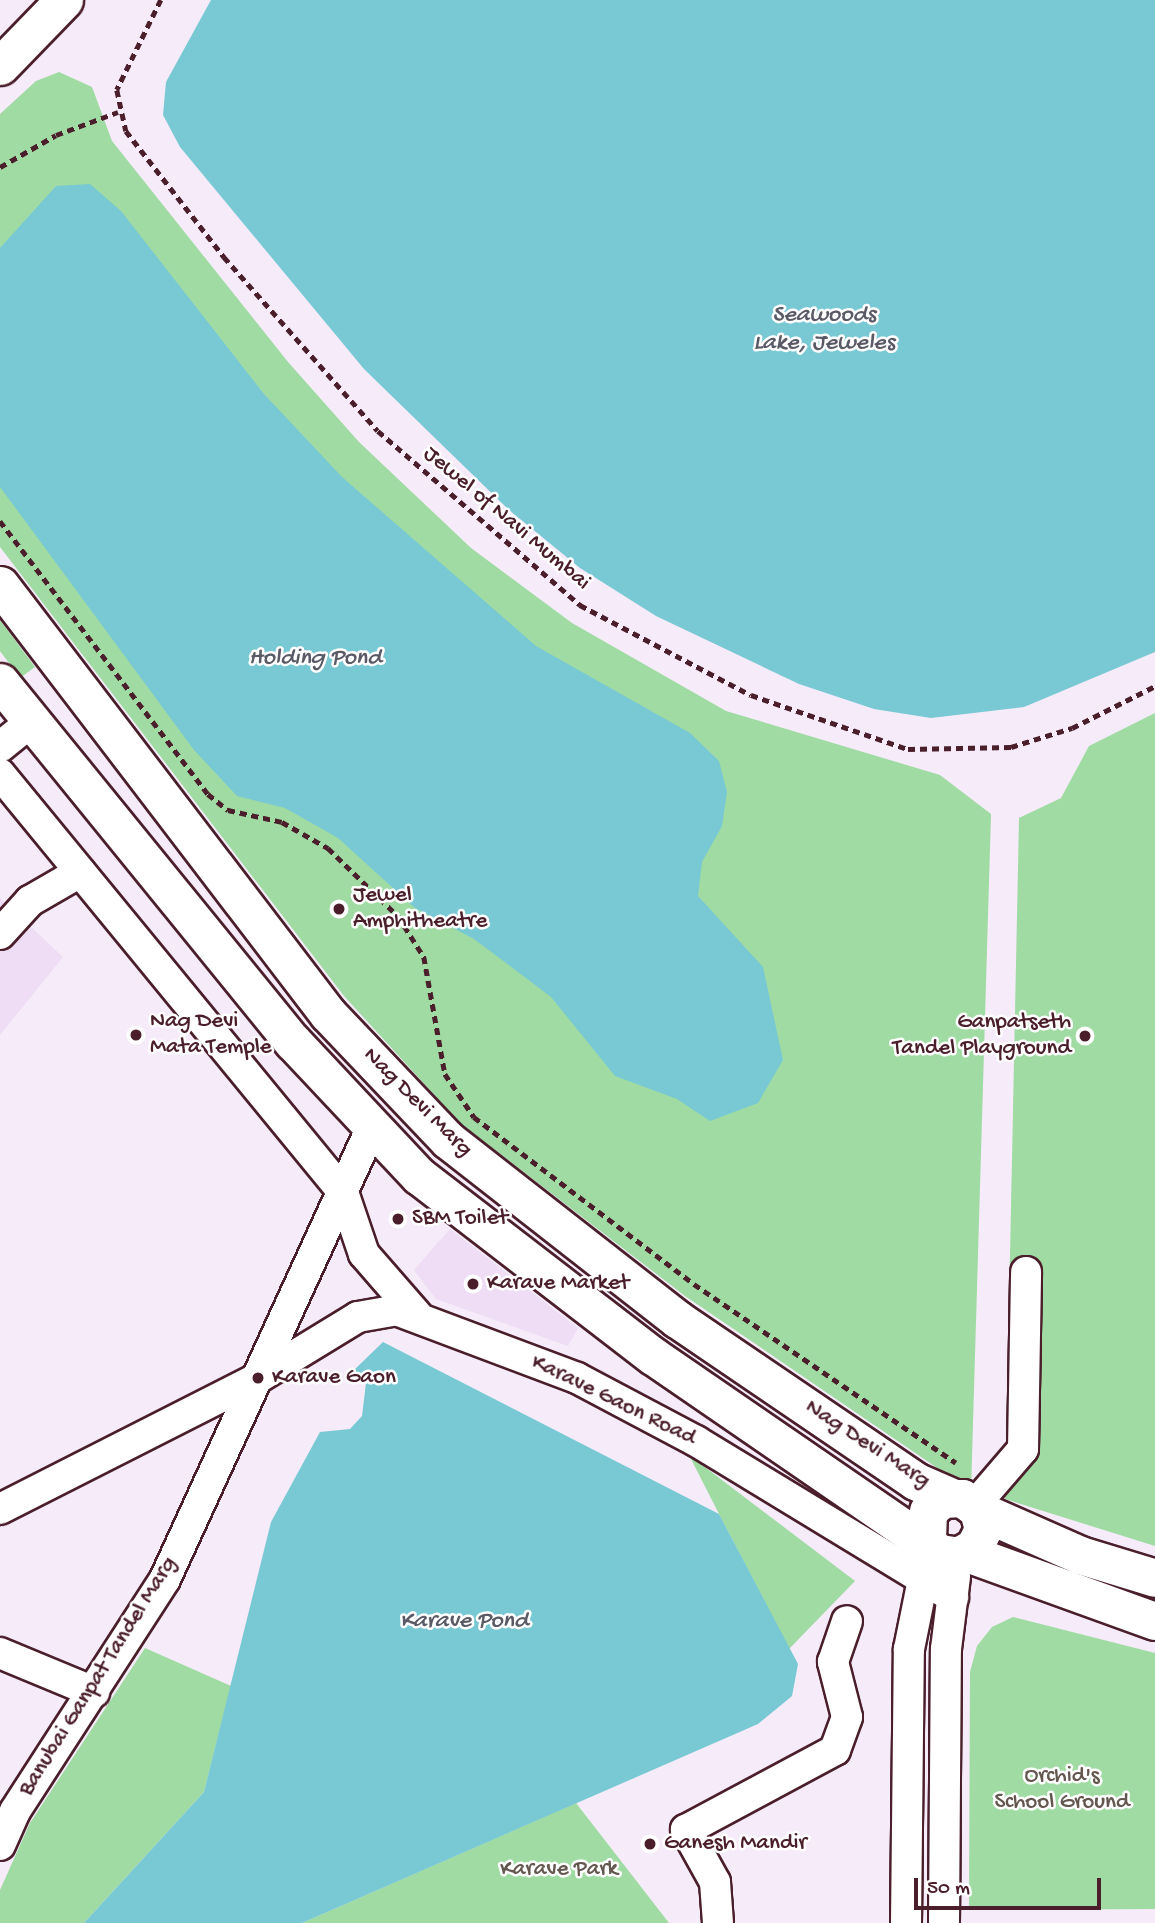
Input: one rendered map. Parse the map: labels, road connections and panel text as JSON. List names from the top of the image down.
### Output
{
  "streets": {
    "main road": ["Nag Devi Marg"],
    "street": ["Karave Gaon Road", "Banubai Ganpat Tandel Marg"],
    "path": ["Jewel of Navi Mumbai"]
  },
  "crossings": [
    ["Nag Devi Marg", "Banubai Ganpat Tandel Marg"],
    ["Karave Gaon Road", "Banubai Ganpat Tandel Marg"]
  ],
  "water": ["Seawoods Lake, Jeweles", "Holding Pond", "Karave Pond"],
  "parks": ["Orchid's School Ground", "Karave Park"],
  "places": [
    "Jewel Amphitheatre",
    "Nag Devi Mata Temple",
    "Ganpatseth Tandel Playground",
    "SBM Toilet",
    "Karave Market",
    "Karave Gaon",
    "Ganesh Mandir"
  ],
  "scale_bar": "50 m"
}
